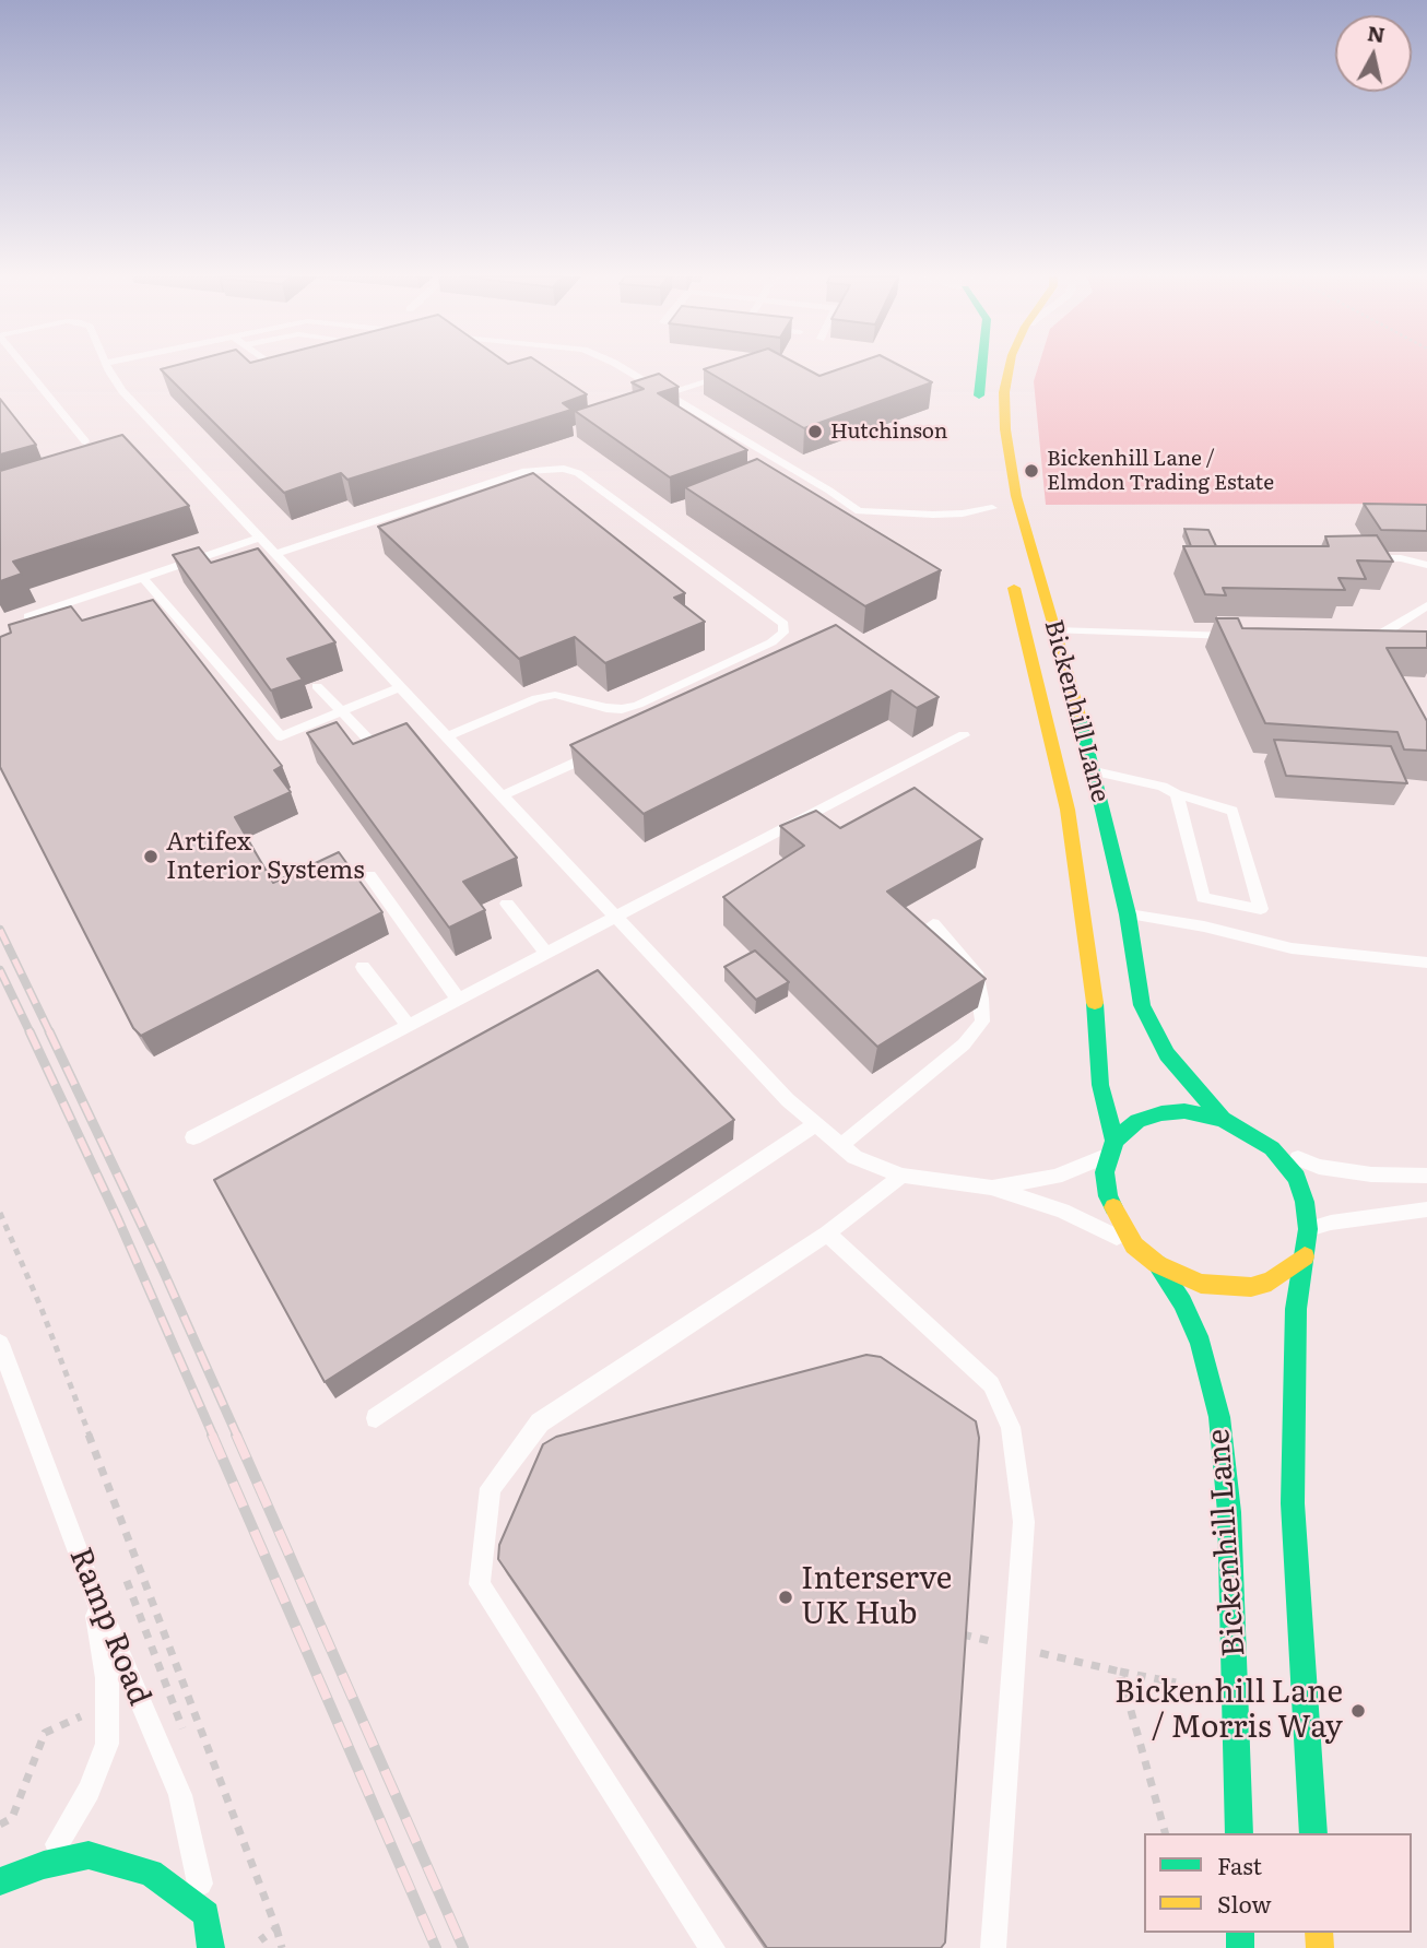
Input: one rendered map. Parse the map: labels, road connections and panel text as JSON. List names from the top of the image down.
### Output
{
  "streets": {
    "main road": ["Bickenhill Lane"],
    "lane": ["Ramp Road"]
  },
  "places": [
    "Hutchinson",
    "Bickenhill Lane / Elmdon Trading Estate",
    "Artifex Interior Systems",
    "Interserve UK Hub",
    "Bickenhill Lane / Morris Way"
  ],
  "legend": ["Fast", "Slow"],
  "north": "top"
}
